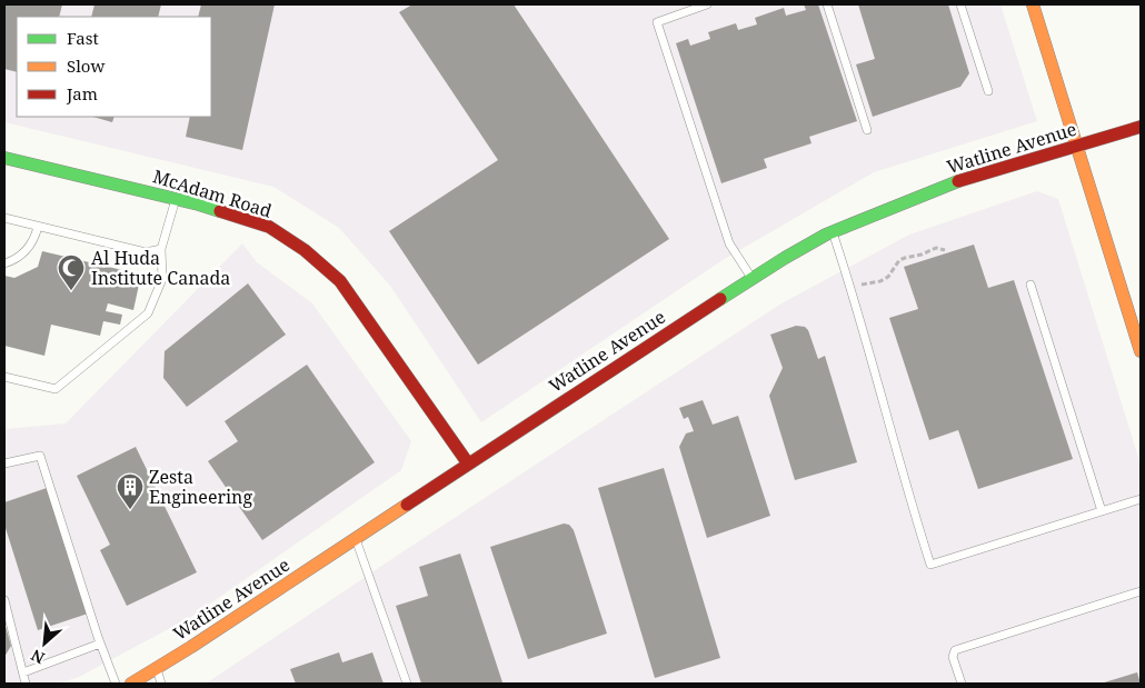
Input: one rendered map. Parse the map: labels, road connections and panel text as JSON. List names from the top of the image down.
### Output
{
  "streets": {
    "street": ["Watline Avenue", "McAdam Road"]
  },
  "crossings": [
    ["Watline Avenue", "McAdam Road"]
  ],
  "places": {
    "mosque": ["Al Huda Institute Canada"],
    "building": ["Zesta Engineering"]
  },
  "legend": ["Fast", "Slow", "Jam"],
  "north": "bottom left"
}
